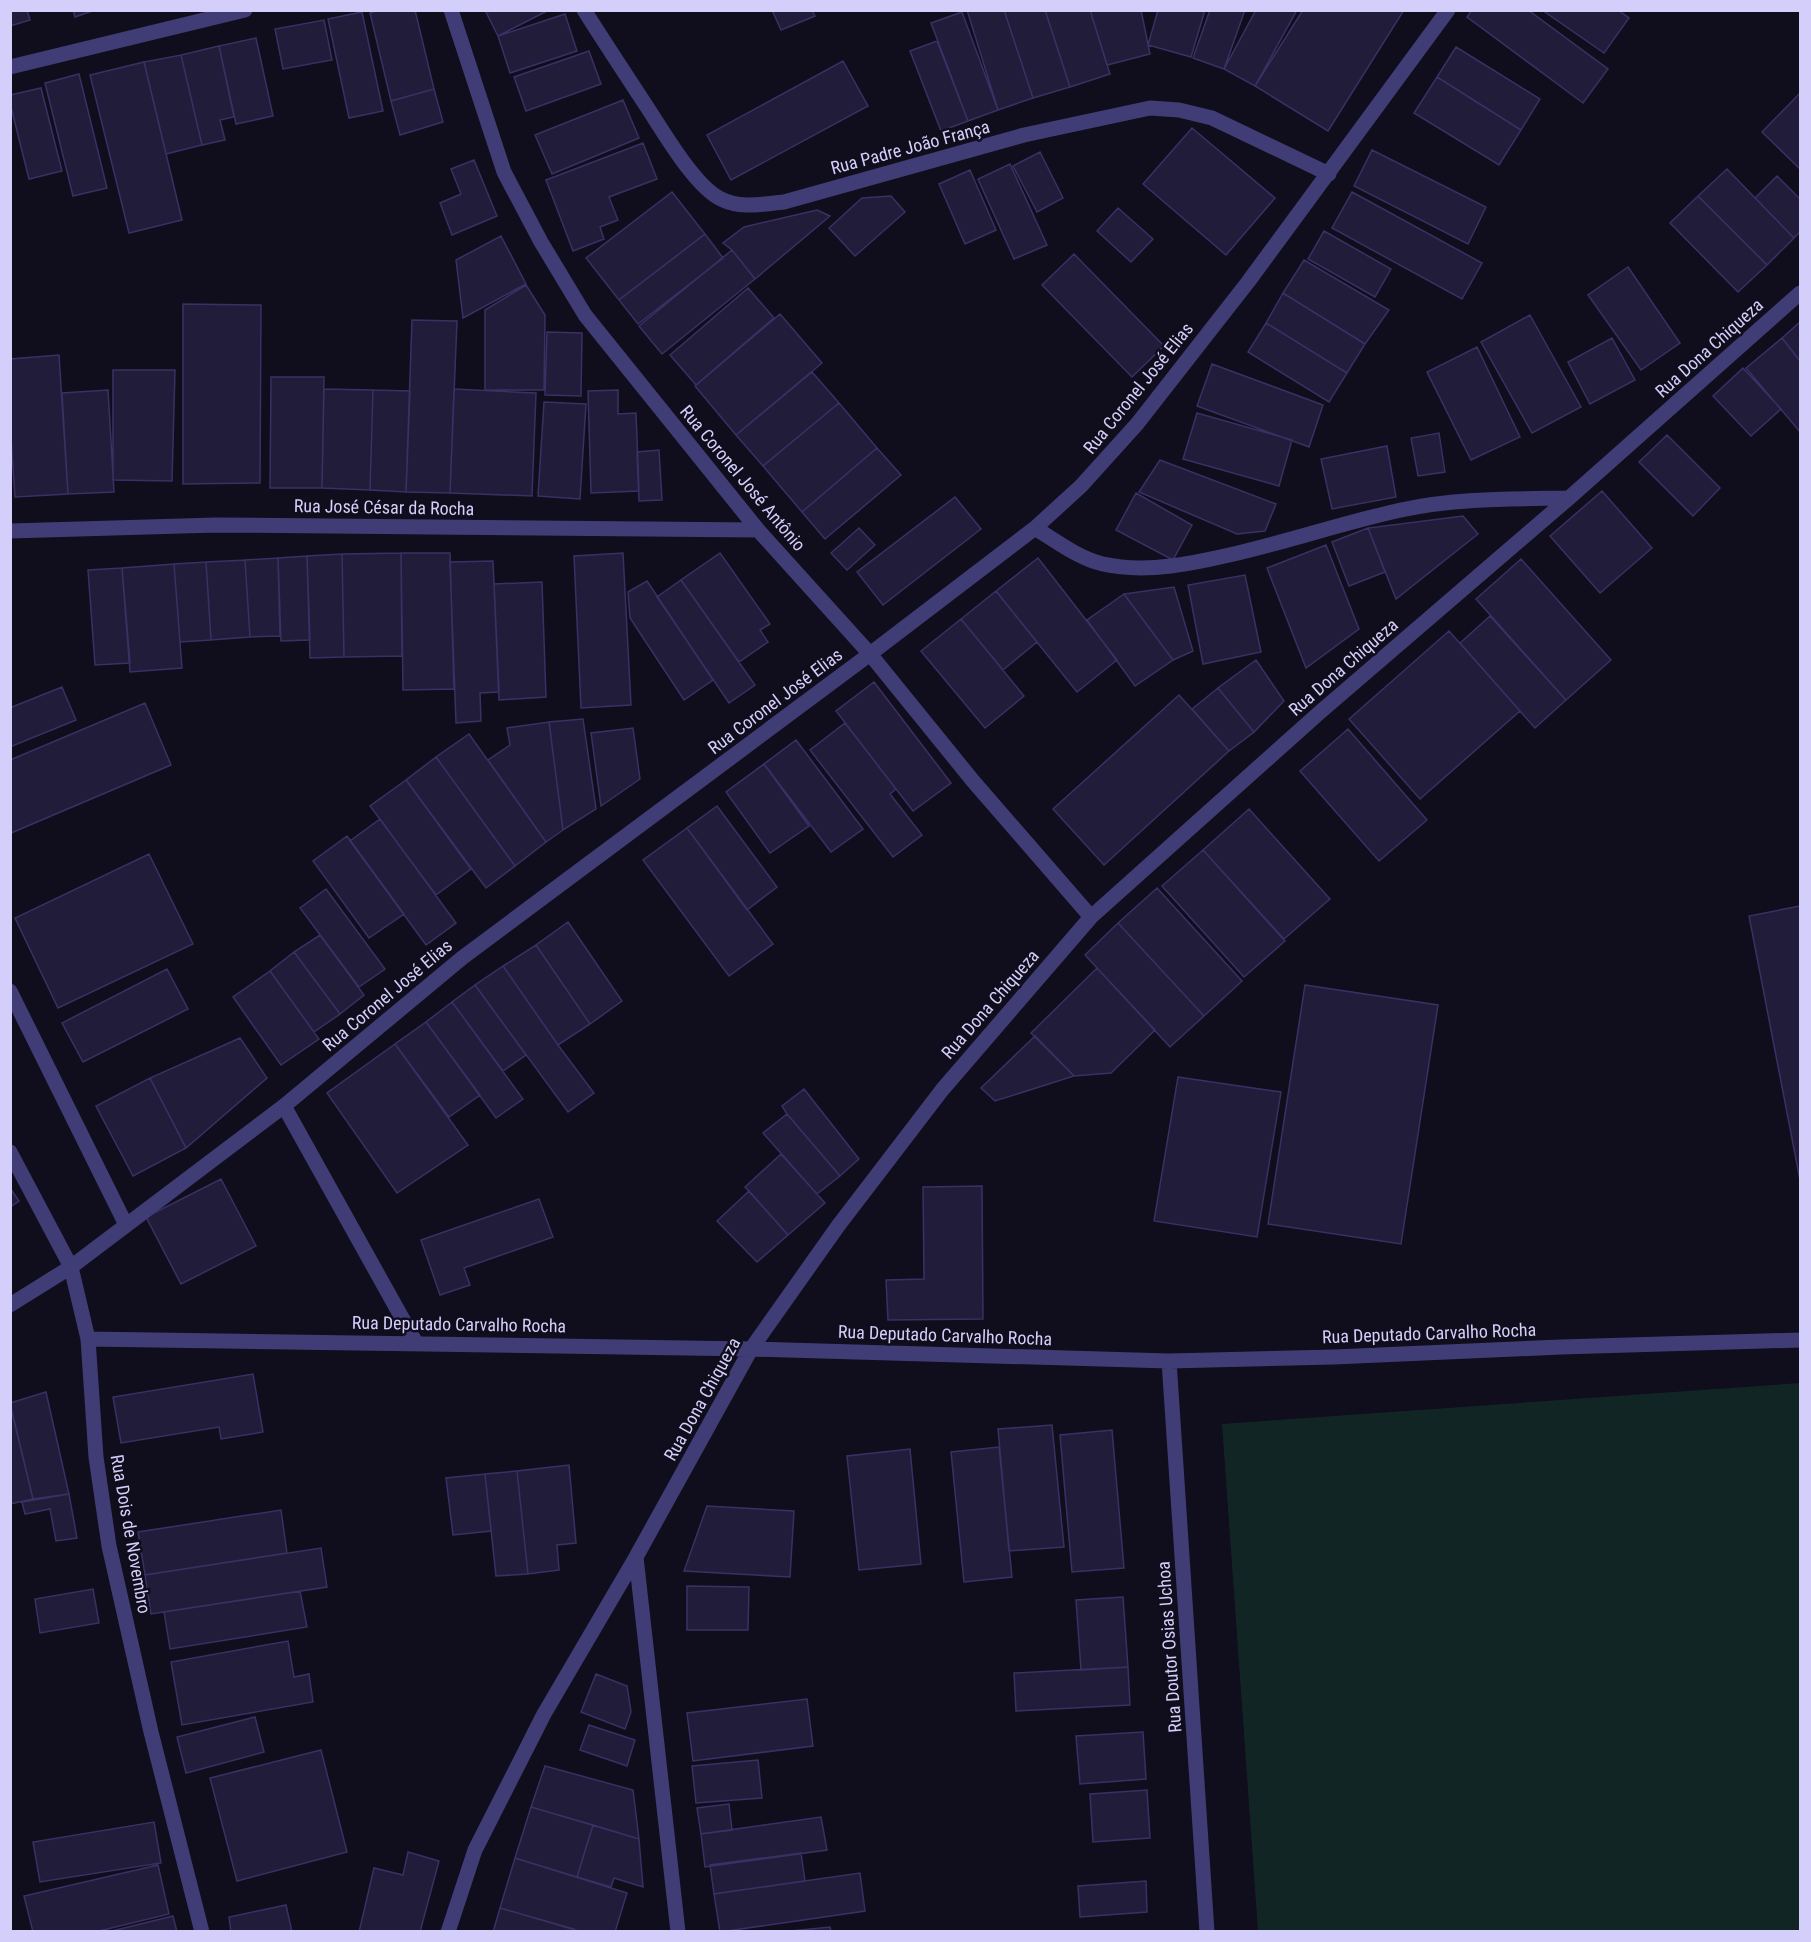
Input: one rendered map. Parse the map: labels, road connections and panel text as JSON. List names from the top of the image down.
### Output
{
  "streets": {
    "street": [
      "Rua Padre João França",
      "Rua Dona Chiqueza",
      "Rua Coronel José Elias",
      "Rua Coronel José Antônio",
      "Rua José César da Rocha",
      "Rua Deputado Carvalho Rocha",
      "Rua Dois de Novembro",
      "Rua Doutor Osias Uchoa"
    ]
  },
  "crossings": [
    ["Rua Padre João França", "Rua Coronel José Elias"],
    ["Rua Dona Chiqueza", "Rua Coronel José Antônio"],
    ["Rua Dona Chiqueza", "Rua Deputado Carvalho Rocha"],
    ["Rua Coronel José Elias", "Rua Coronel José Antônio"],
    ["Rua Coronel José Elias", "Rua Dois de Novembro"],
    ["Rua Coronel José Antônio", "Rua José César da Rocha"],
    ["Rua Deputado Carvalho Rocha", "Rua Dois de Novembro"],
    ["Rua Deputado Carvalho Rocha", "Rua Doutor Osias Uchoa"]
  ]
}
